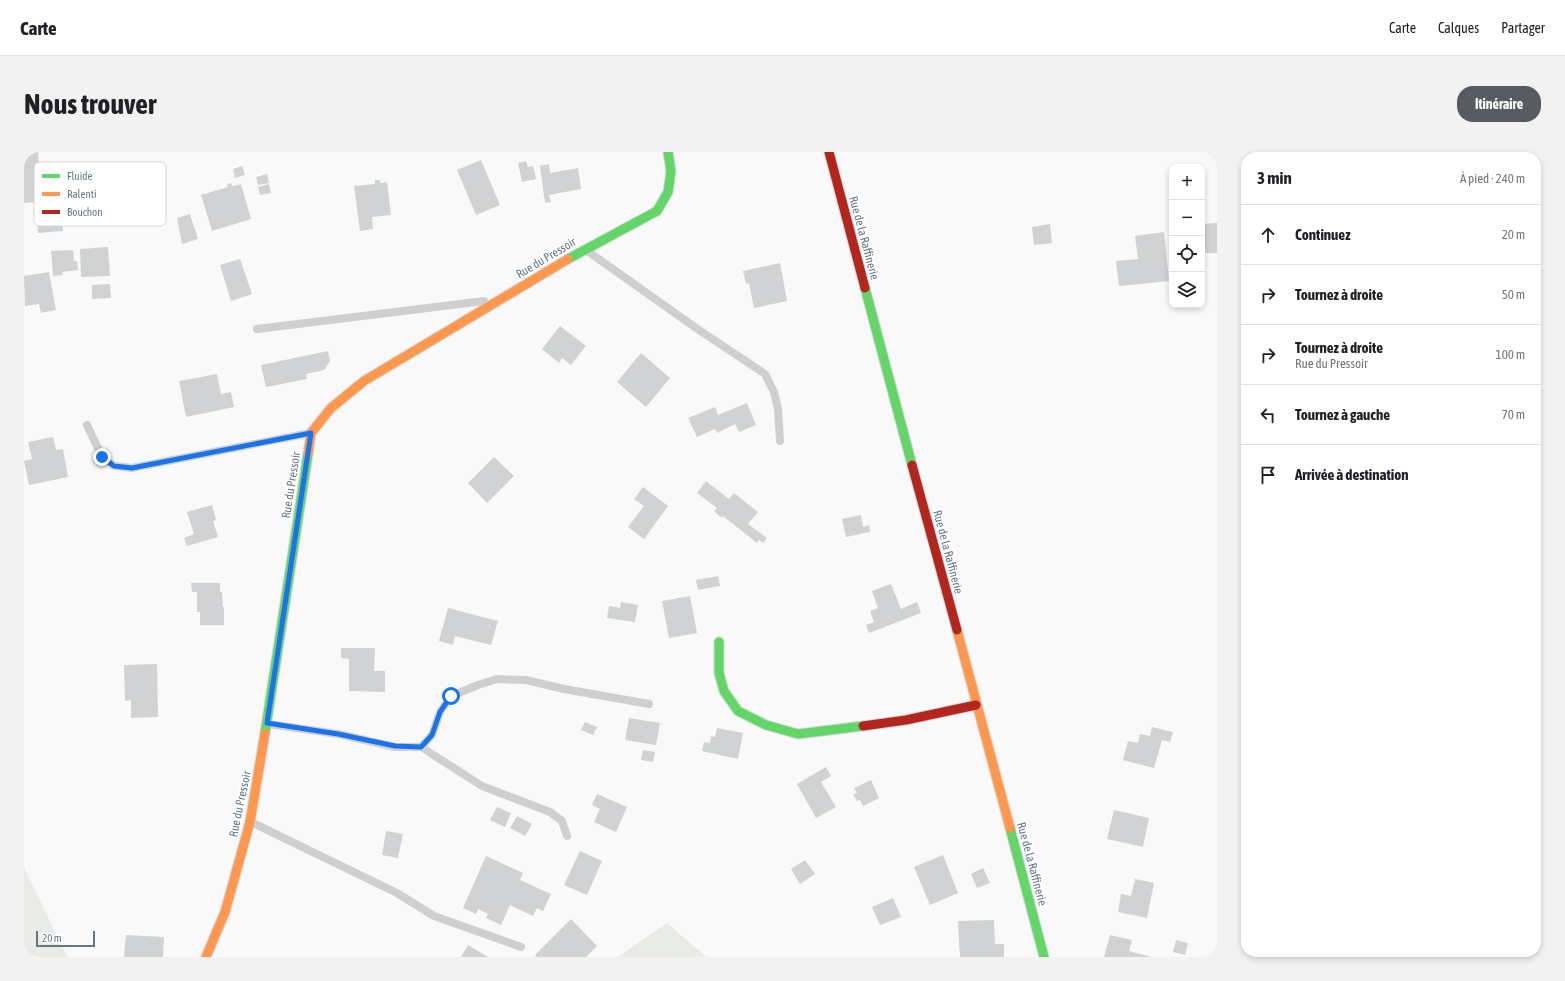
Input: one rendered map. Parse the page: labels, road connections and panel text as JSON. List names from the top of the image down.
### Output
{
  "streets": {
    "street": ["Rue de la Raffinerie", "Rue du Pressoir"]
  },
  "legend": ["Fluide", "Ralenti", "Bouchon"],
  "scale_bar": "20 m",
  "page": {
    "header": "Carte",
    "nav": ["Carte", "Calques", "Partager"],
    "buttons": "Itinéraire",
    "title": "Nous trouver",
    "heading": ["3 min", "À pied · 240 m"],
    "map_buttons": ["+", "−"],
    "list": [
      ["Continuez", "20 m"],
      ["Tournez à droite", "50 m"],
      ["Tournez à droite", "Rue du Pressoir", "100 m"],
      ["Tournez à gauche", "70 m"],
      "Arrivée à destination"
    ],
    "scale": "20 m"
  }
}
